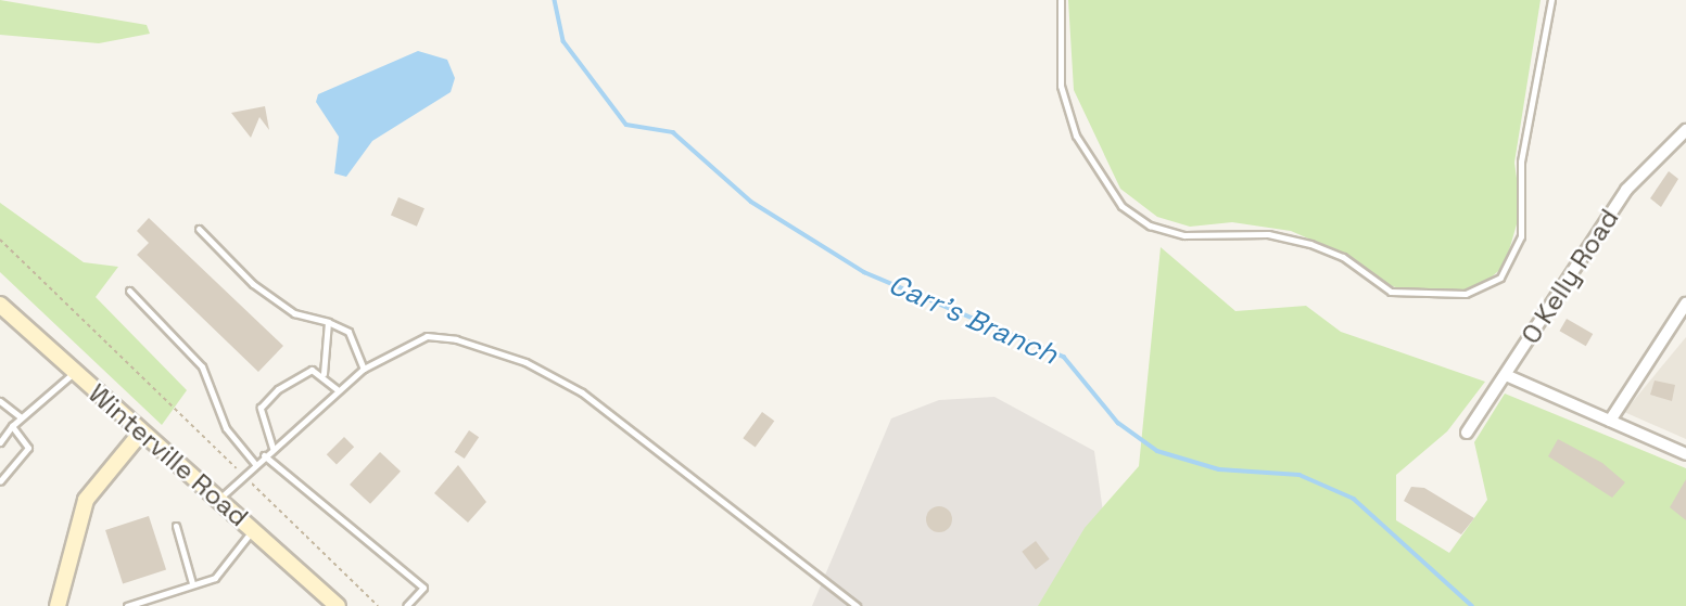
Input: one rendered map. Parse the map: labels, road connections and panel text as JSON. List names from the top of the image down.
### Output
{
  "streets": {
    "street": ["O Kelly Road", "Winterville Road"]
  },
  "water": ["Carr's Branch"]
}
